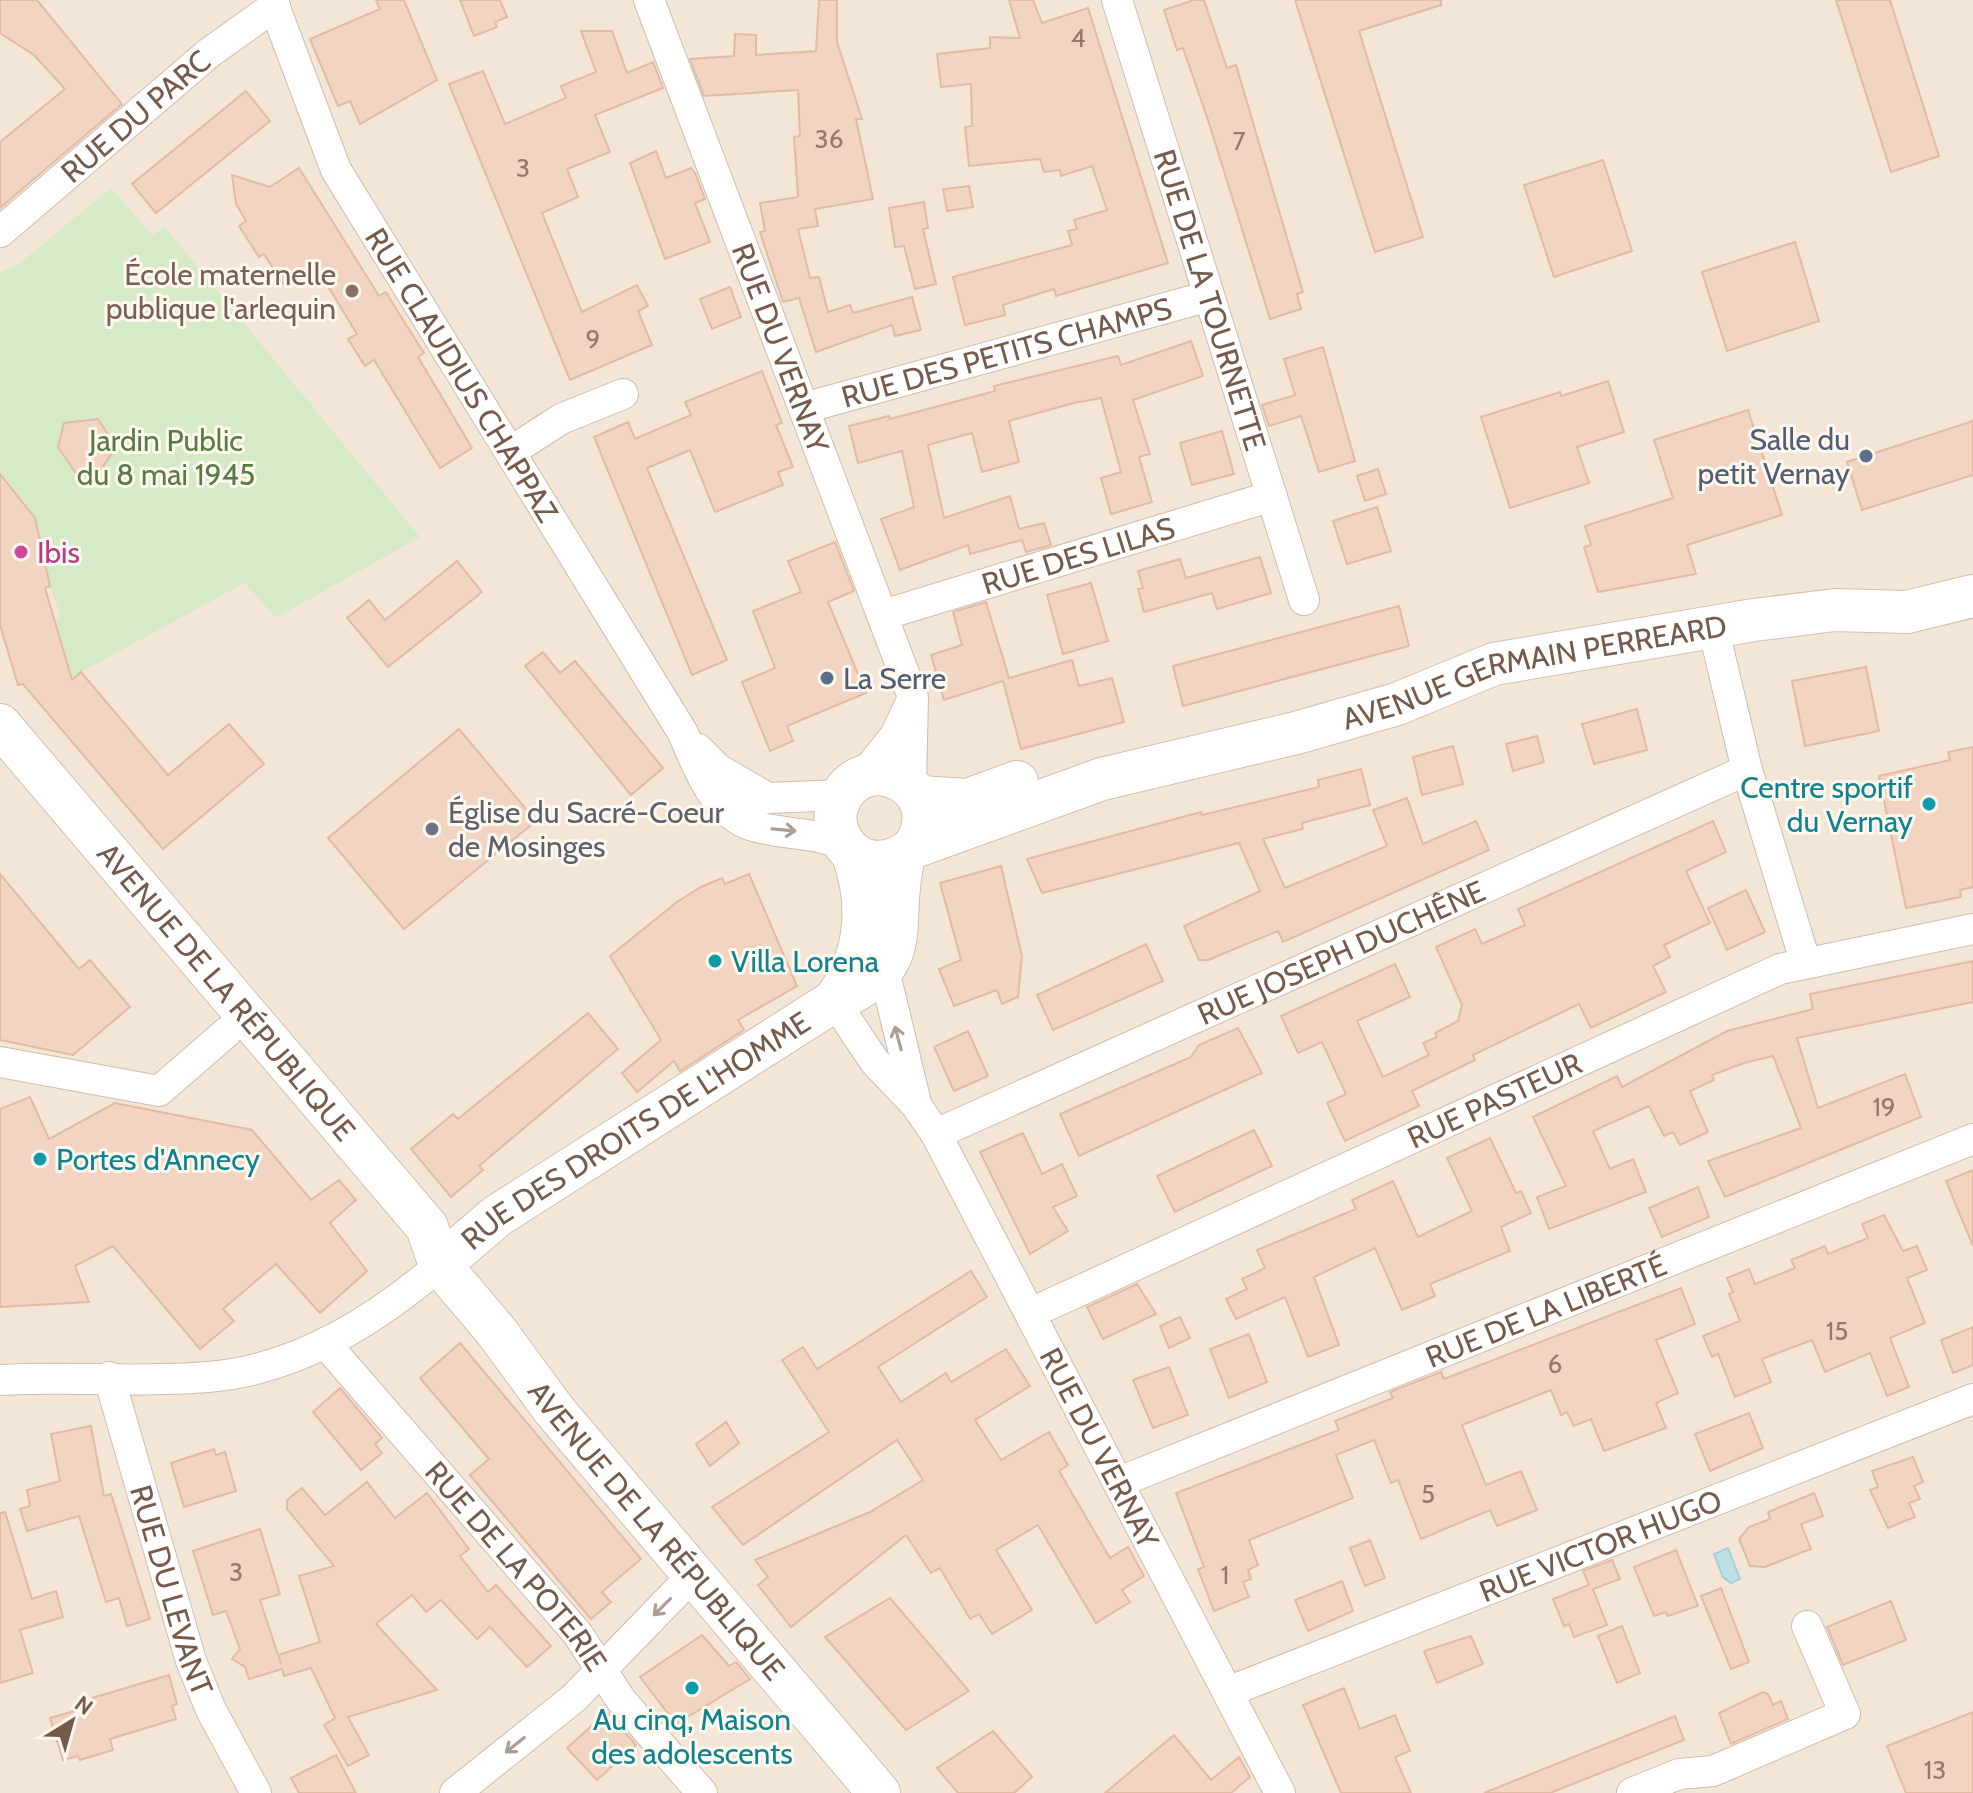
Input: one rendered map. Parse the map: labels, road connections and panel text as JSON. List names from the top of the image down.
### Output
{
  "streets": {
    "main road": ["AVENUE GERMAIN PERREARD", "AVENUE DE LA RÉPUBLIQUE", "RUE DES DROITS DE L'HOMME"],
    "street": [
      "RUE DU PARC",
      "RUE DE LA TOURNETTE",
      "RUE DU VERNAY",
      "RUE DES PETITS CHAMPS",
      "RUE CLAUDIUS CHAPPAZ",
      "RUE DES LILAS",
      "RUE JOSEPH DUCHÊNE",
      "RUE PASTEUR",
      "RUE DE LA LIBERTÉ",
      "RUE VICTOR HUGO",
      "RUE DE LA POTERIE",
      "RUE DU LEVANT"
    ]
  },
  "crossings": [
    ["RUE DU PARC", "RUE CLAUDIUS CHAPPAZ"],
    ["RUE DE LA TOURNETTE", "RUE DES PETITS CHAMPS"],
    ["RUE DE LA TOURNETTE", "RUE DES LILAS"],
    ["RUE DU VERNAY", "RUE DES PETITS CHAMPS"],
    ["RUE DU VERNAY", "RUE DES LILAS"],
    ["RUE DU VERNAY", "AVENUE GERMAIN PERREARD"],
    ["RUE DU VERNAY", "RUE JOSEPH DUCHÊNE"],
    ["RUE DU VERNAY", "RUE PASTEUR"],
    ["RUE DU VERNAY", "RUE DES DROITS DE L'HOMME"],
    ["RUE DU VERNAY", "RUE DE LA LIBERTÉ"],
    ["RUE DU VERNAY", "RUE VICTOR HUGO"],
    ["AVENUE GERMAIN PERREARD", "RUE DES DROITS DE L'HOMME"],
    ["AVENUE DE LA RÉPUBLIQUE", "RUE DES DROITS DE L'HOMME"]
  ],
  "parks": ["Jardin Public du 8 mai 1945"],
  "places": [
    "École maternelle publique l'arlequin",
    "Salle du petit Vernay",
    "Ibis",
    "La Serre",
    "Centre sportif du Vernay",
    "Église du Sacré-Coeur de Mosinges",
    "Villa Lorena",
    "Portes d'Annecy",
    "Au cinq, Maison des adolescents"
  ],
  "house_numbers": [
    "4",
    "36",
    "7",
    "3",
    "9",
    "19",
    "15",
    "6",
    "5",
    "3",
    "1",
    "13"
  ],
  "north": "top right"
}
